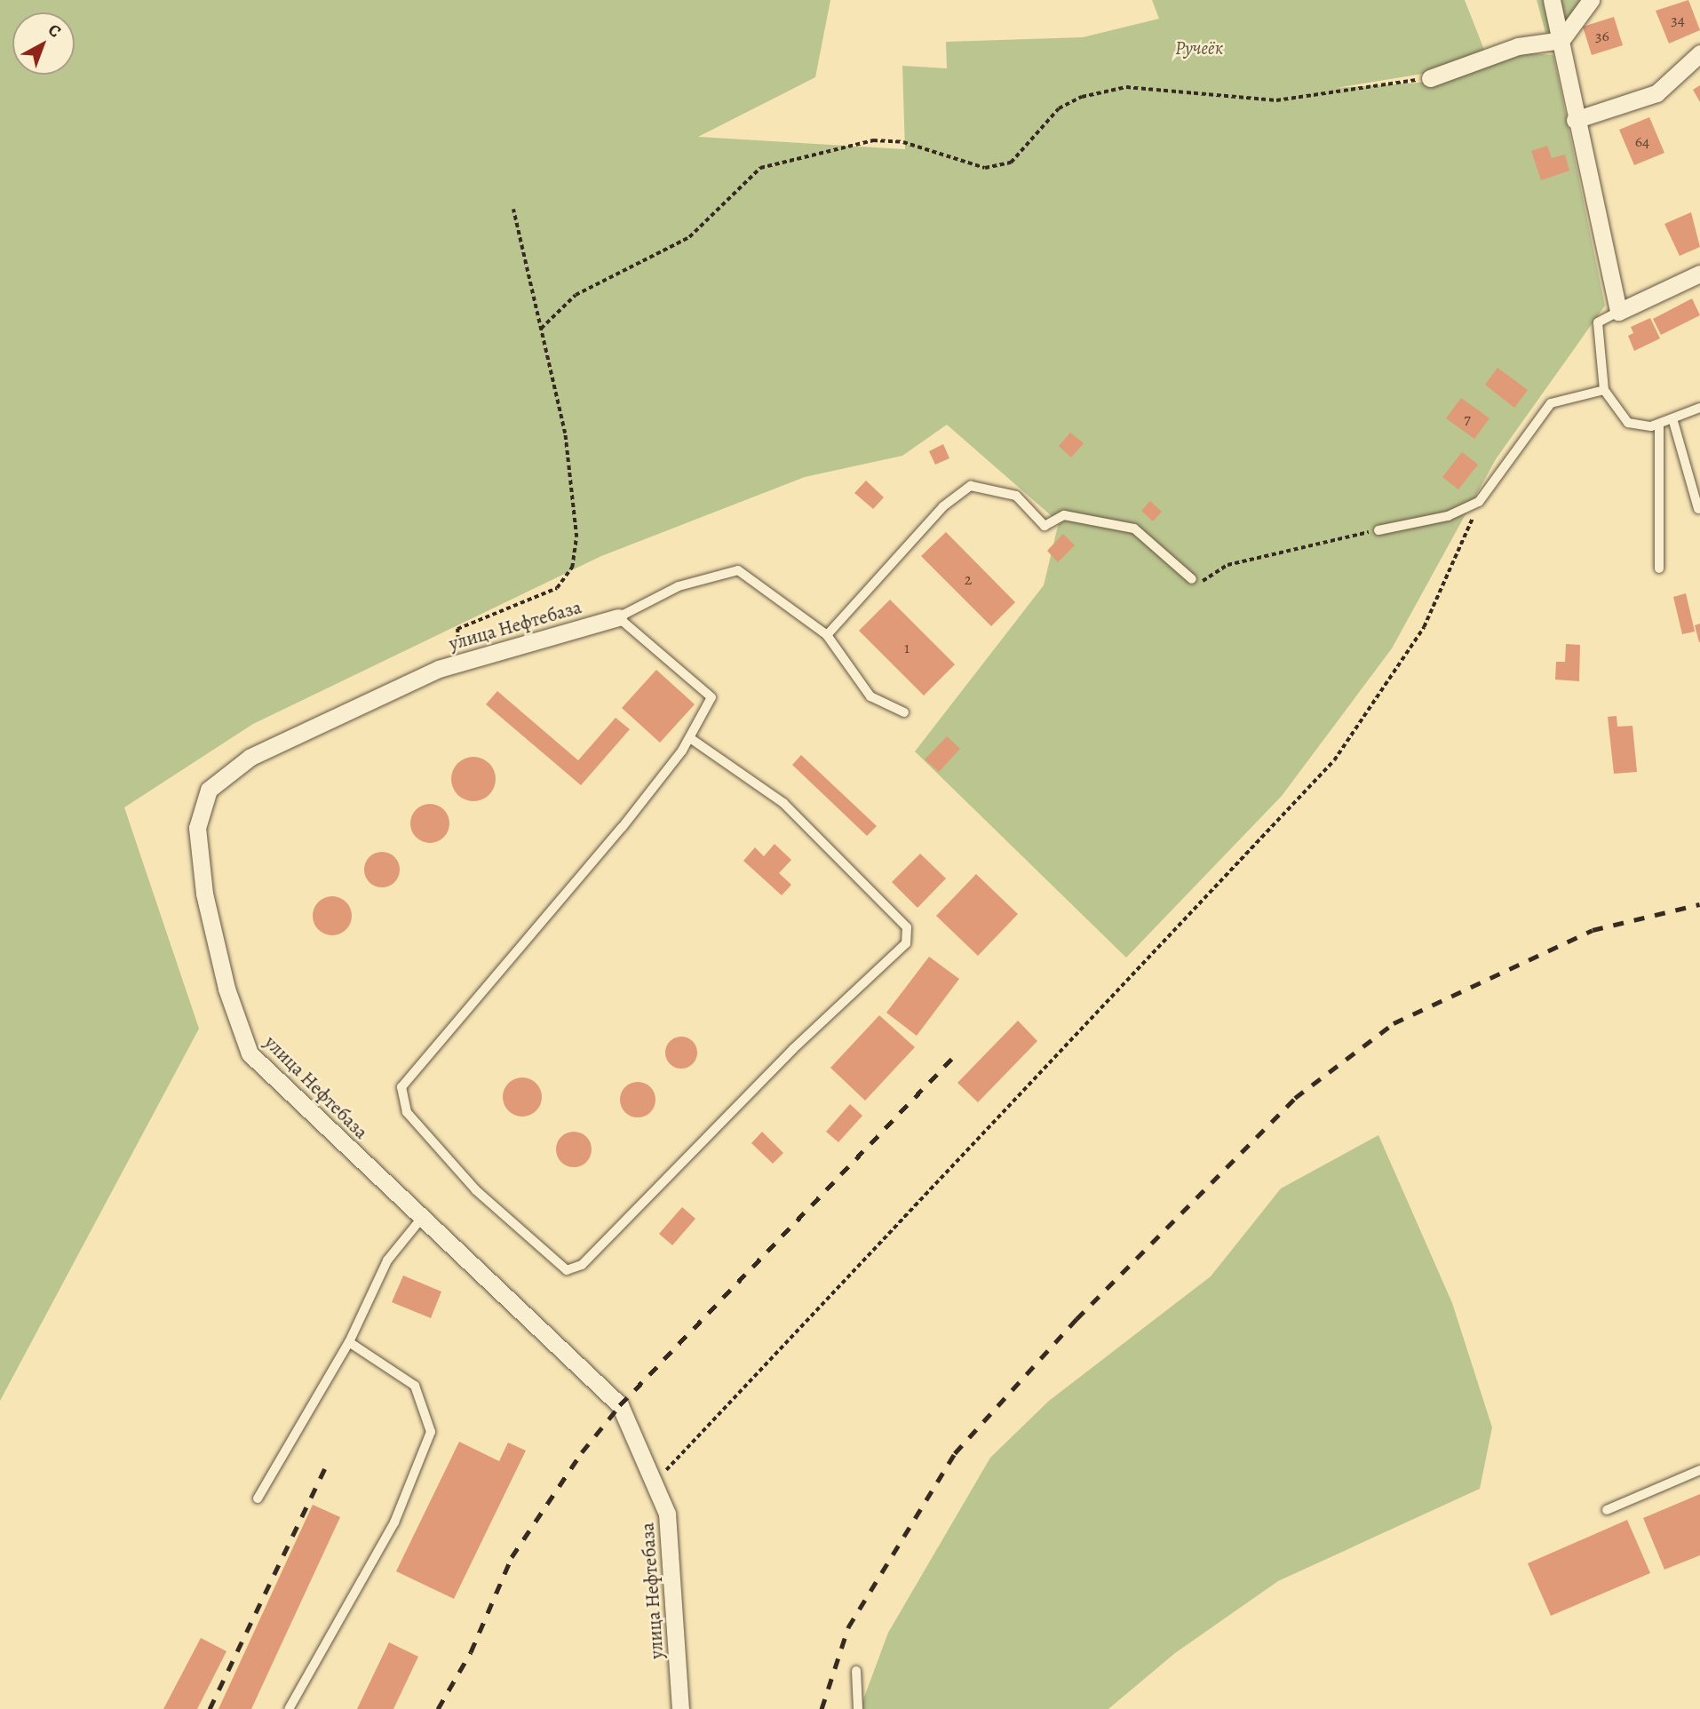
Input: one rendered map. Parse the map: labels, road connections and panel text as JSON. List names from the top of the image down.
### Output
{
  "streets": {
    "street": ["улица Нефтебаза"]
  },
  "parks": ["Ручеёк"],
  "house_numbers": [
    "34",
    "36",
    "64",
    "7",
    "2",
    "1"
  ],
  "north": "top right"
}
